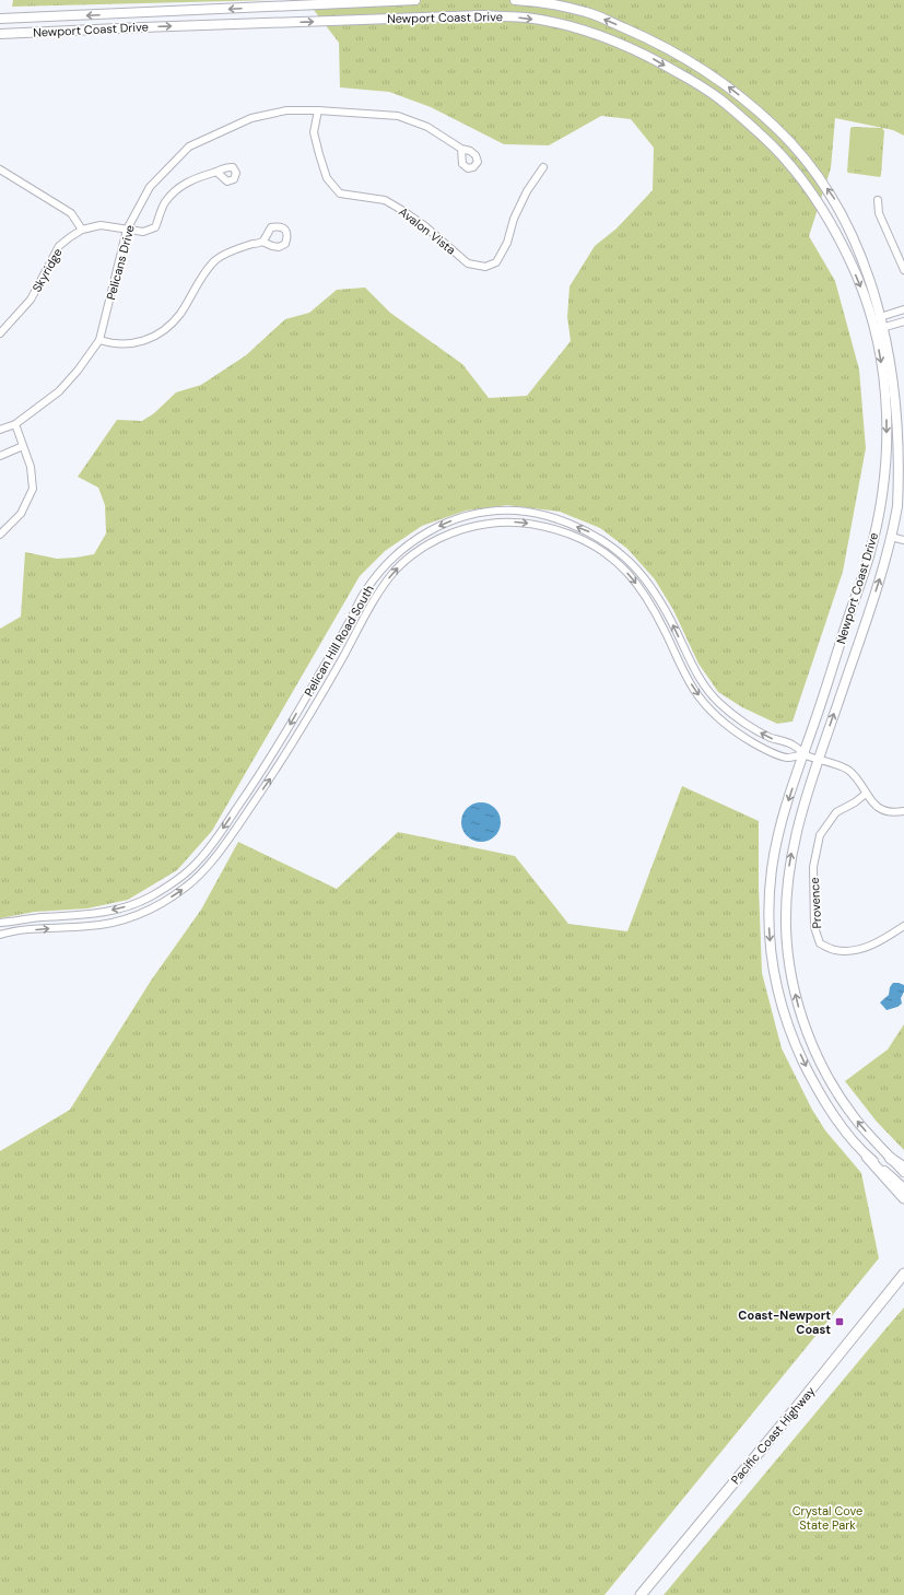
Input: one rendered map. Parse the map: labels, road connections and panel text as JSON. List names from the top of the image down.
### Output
{
  "streets": {
    "highway": ["Pacific Coast Highway"],
    "main road": ["Newport Coast Drive"],
    "street": [
      "Avalon Vista",
      "Pelicans Drive",
      "Skyridge",
      "Pelican Hill Road South",
      "Provence"
    ]
  },
  "crossings": [
    ["Newport Coast Drive", "Pelican Hill Road South"],
    ["Avalon Vista", "Pelicans Drive"],
    ["Pelican Hill Road South", "Provence"]
  ],
  "parks": ["Crystal Cove State Park"],
  "places": {
    "transit": ["Coast-Newport Coast"]
  }
}
